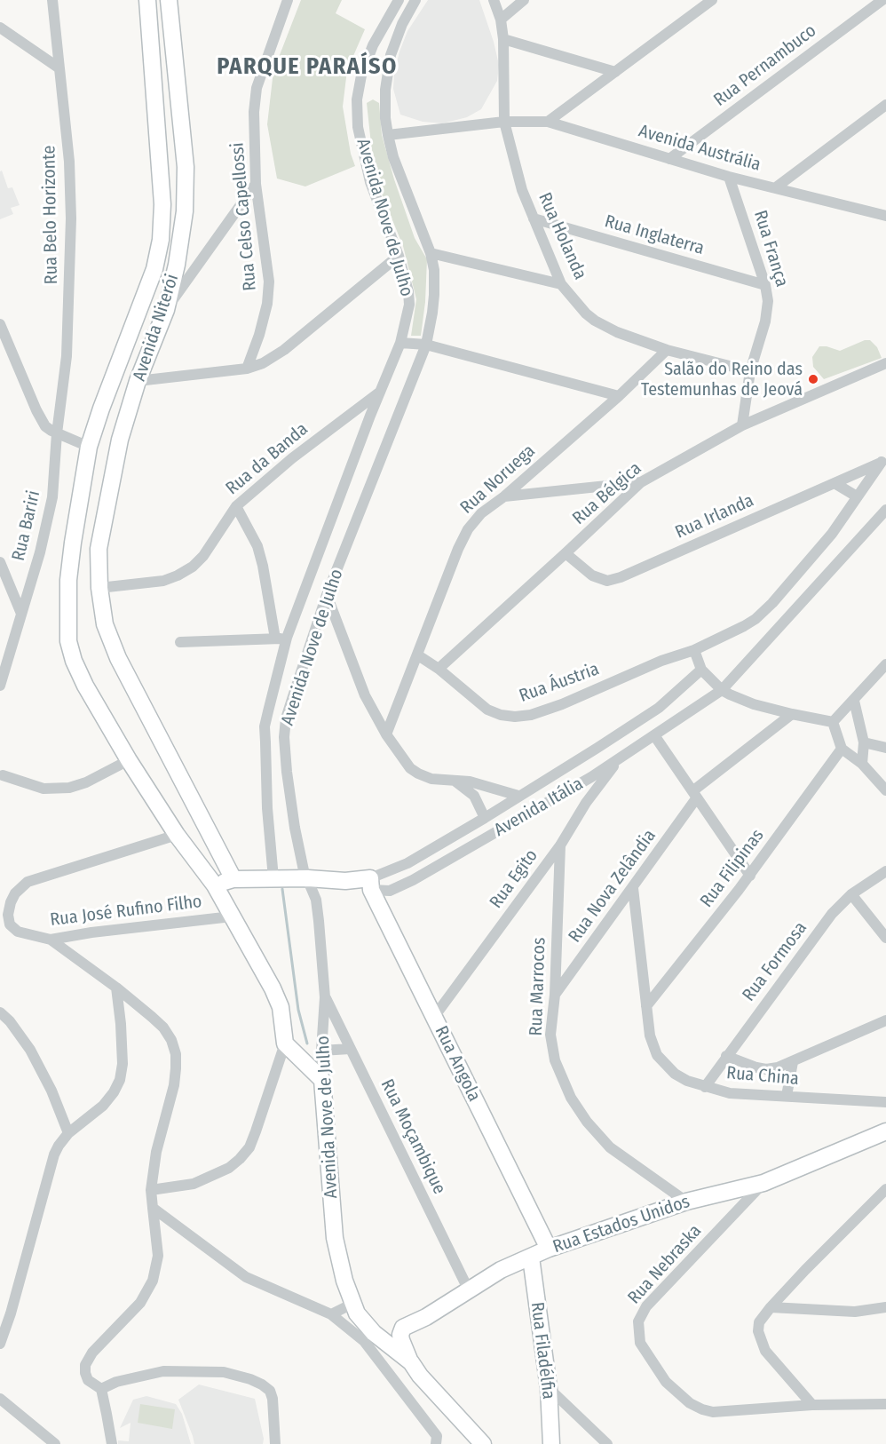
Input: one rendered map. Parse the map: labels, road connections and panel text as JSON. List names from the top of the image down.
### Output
{
  "streets": {
    "main road": [
      "Avenida Nove de Julho",
      "Avenida Niterói",
      "Avenida Itália",
      "Rua Angola",
      "Rua Estados Unidos",
      "Rua Filadélfia"
    ],
    "street": [
      "Rua Pernambuco",
      "Avenida Austrália",
      "Rua Belo Horizonte",
      "Rua Celso Capellossi",
      "Rua Inglaterra",
      "Rua Holanda",
      "Rua França",
      "Rua da Banda",
      "Rua Noruega",
      "Rua Bélgica",
      "Rua Irlanda",
      "Rua Bariri",
      "Rua Áustria",
      "Rua Filipinas",
      "Rua Egito",
      "Rua Nova Zelândia",
      "Rua José Rufino Filho",
      "Rua Formosa",
      "Rua Marrocos",
      "Rua China",
      "Rua Moçambique",
      "Rua Nebraska"
    ]
  },
  "crossings": [
    ["Rua Pernambuco", "Avenida Austrália"],
    ["Avenida Austrália", "Avenida Nove de Julho"],
    ["Avenida Austrália", "Rua Holanda"],
    ["Avenida Austrália", "Rua França"],
    ["Rua Belo Horizonte", "Rua Bariri"],
    ["Avenida Nove de Julho", "Rua da Banda"],
    ["Avenida Nove de Julho", "Avenida Itália"],
    ["Avenida Nove de Julho", "Rua Moçambique"],
    ["Avenida Nove de Julho", "Rua Estados Unidos"],
    ["Rua Inglaterra", "Rua Holanda"],
    ["Rua Inglaterra", "Rua França"],
    ["Rua Holanda", "Rua França"],
    ["Rua Holanda", "Rua Noruega"],
    ["Rua França", "Rua Bélgica"],
    ["Avenida Niterói", "Rua da Banda"],
    ["Avenida Niterói", "Avenida Itália"],
    ["Avenida Niterói", "Rua José Rufino Filho"],
    ["Rua Noruega", "Rua Áustria"],
    ["Rua Bélgica", "Rua Irlanda"],
    ["Rua Bélgica", "Rua Áustria"],
    ["Avenida Itália", "Rua Egito"],
    ["Avenida Itália", "Rua Angola"],
    ["Rua Filipinas", "Rua China"],
    ["Rua Egito", "Rua Marrocos"],
    ["Rua Egito", "Rua Angola"],
    ["Rua Nova Zelândia", "Rua Marrocos"],
    ["Rua Nova Zelândia", "Rua China"],
    ["Rua Formosa", "Rua China"],
    ["Rua Marrocos", "Rua Estados Unidos"],
    ["Rua Angola", "Rua Estados Unidos"],
    ["Rua Moçambique", "Rua Estados Unidos"],
    ["Rua Estados Unidos", "Rua Nebraska"],
    ["Rua Estados Unidos", "Rua Filadélfia"]
  ],
  "districts": ["PARQUE PARAÍSO"],
  "places": ["Salão do Reino das Testemunhas de Jeová"]
}
